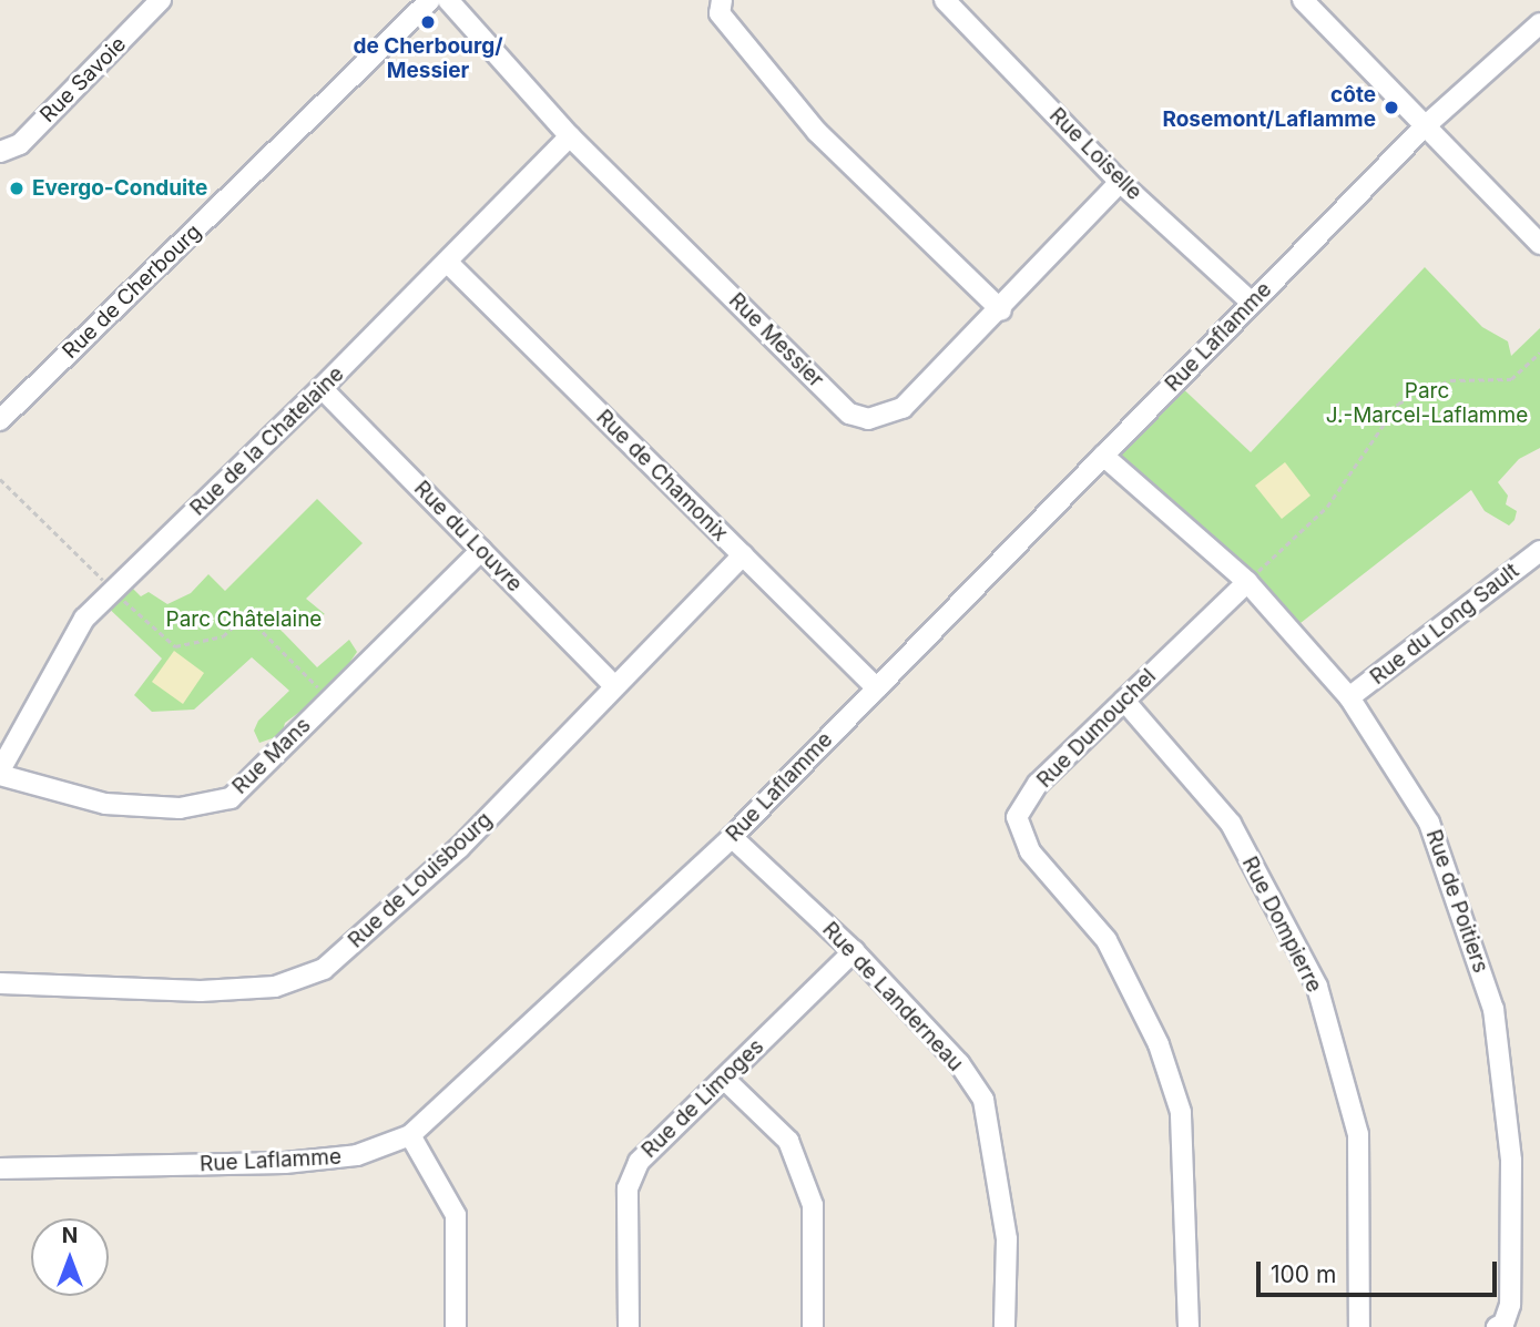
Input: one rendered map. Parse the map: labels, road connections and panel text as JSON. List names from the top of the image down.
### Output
{
  "streets": {
    "street": [
      "Rue Savoie",
      "Rue Loiselle",
      "Rue de Cherbourg",
      "Rue Laflamme",
      "Rue Messier",
      "Rue de la Chatelaine",
      "Rue de Chamonix",
      "Rue du Louvre",
      "Rue du Long Sault",
      "Rue Dumouchel",
      "Rue Mans",
      "Rue de Louisbourg",
      "Rue de Poitiers",
      "Rue Dompierre",
      "Rue de Landerneau",
      "Rue de Limoges"
    ]
  },
  "crossings": [
    ["Rue Loiselle", "Rue Laflamme"],
    ["Rue Loiselle", "Rue Messier"],
    ["Rue Laflamme", "Rue de Chamonix"],
    ["Rue Laflamme", "Rue de Poitiers"],
    ["Rue Laflamme", "Rue de Landerneau"],
    ["Rue Messier", "Rue de la Chatelaine"],
    ["Rue de la Chatelaine", "Rue de Chamonix"],
    ["Rue de la Chatelaine", "Rue du Louvre"],
    ["Rue de la Chatelaine", "Rue Mans"],
    ["Rue de Chamonix", "Rue de Louisbourg"],
    ["Rue du Louvre", "Rue Mans"],
    ["Rue du Louvre", "Rue de Louisbourg"],
    ["Rue du Long Sault", "Rue de Poitiers"],
    ["Rue Dumouchel", "Rue de Poitiers"],
    ["Rue Dumouchel", "Rue Dompierre"],
    ["Rue de Landerneau", "Rue de Limoges"]
  ],
  "parks": ["Parc J.-Marcel-Laflamme", "Parc Châtelaine"],
  "places": ["de Cherbourg/ Messier", "côte Rosemont/Laflamme", "Evergo-Conduite"],
  "scale_bar": "100 m",
  "north": "top"
}
